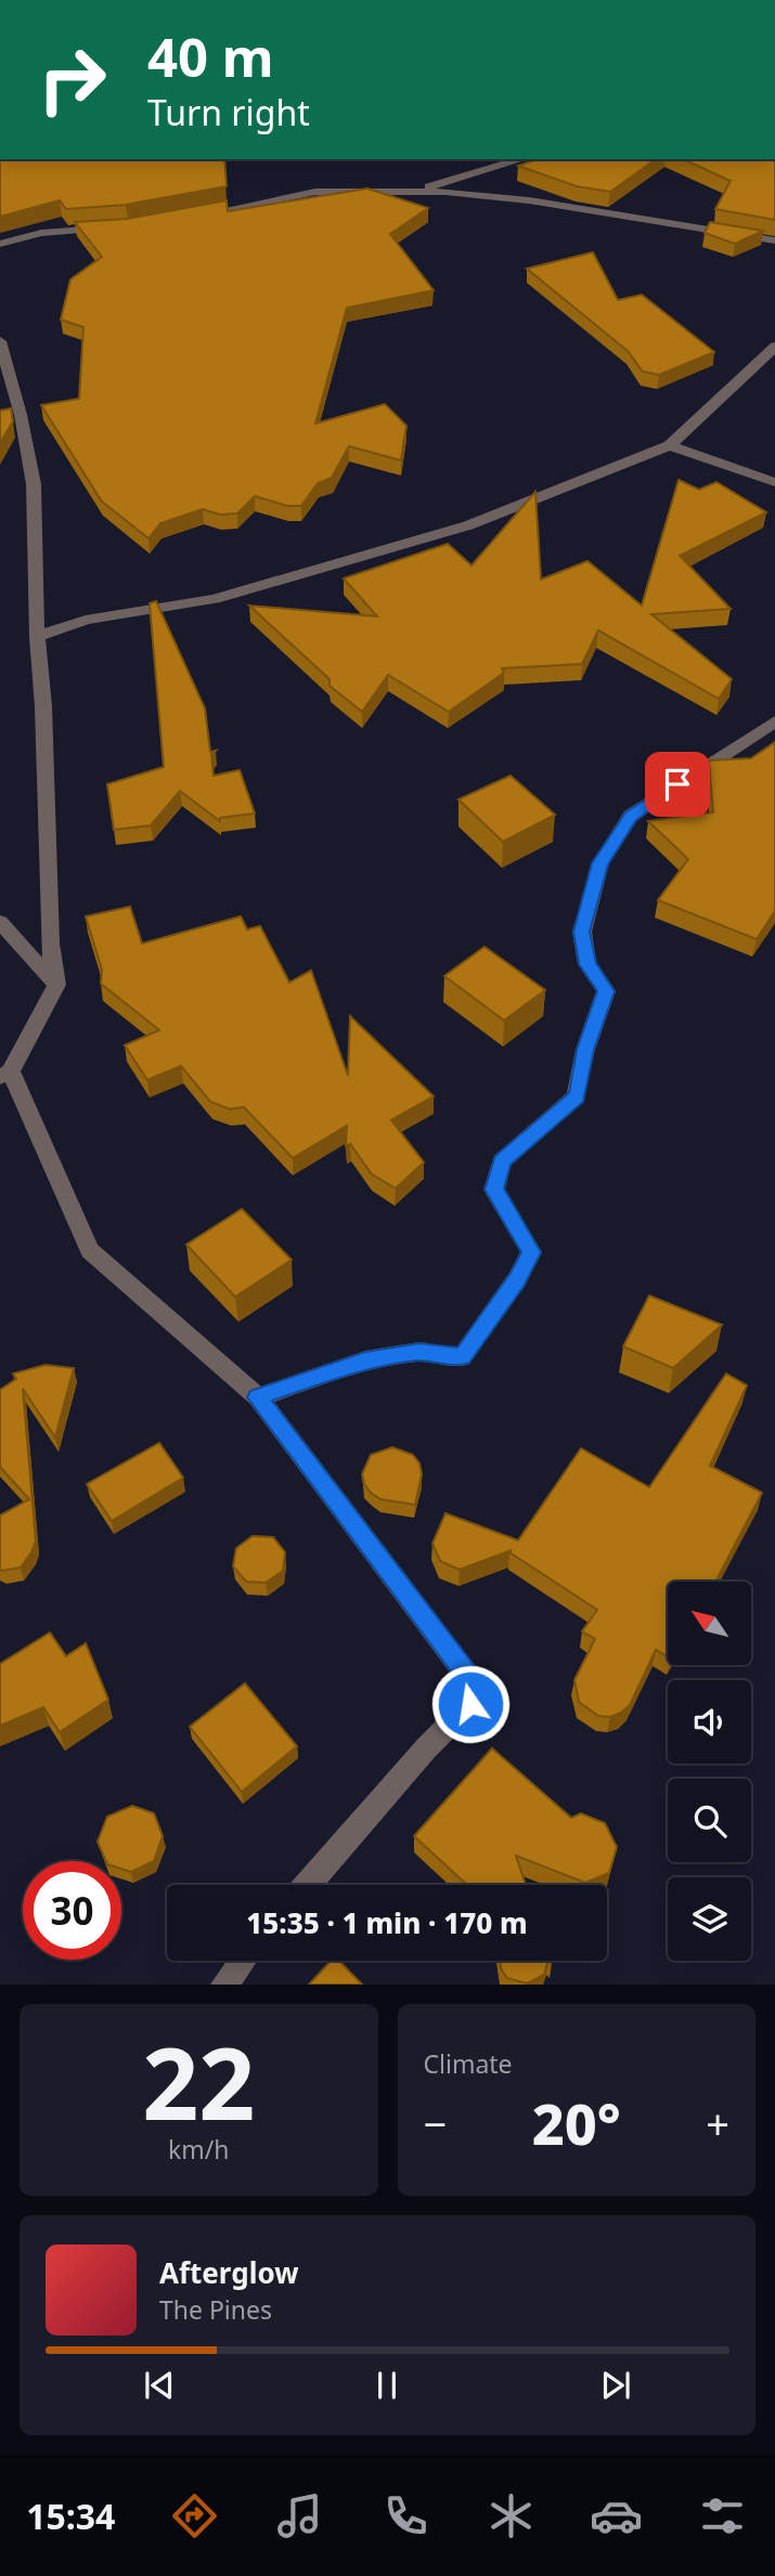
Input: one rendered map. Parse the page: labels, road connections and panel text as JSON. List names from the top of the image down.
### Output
{
  "north": "top left",
  "page": {
    "turn": ["40 m", "Turn right"],
    "limit": "30",
    "trip": "15:35 · 1 min · 170 m",
    "tile": [
      ["22", "km/h"],
      "Climate"
    ],
    "heat": ["−", "20°", "+"],
    "song": ["Afterglow", "The Pines"],
    "tabs": "15:34"
  }
}
